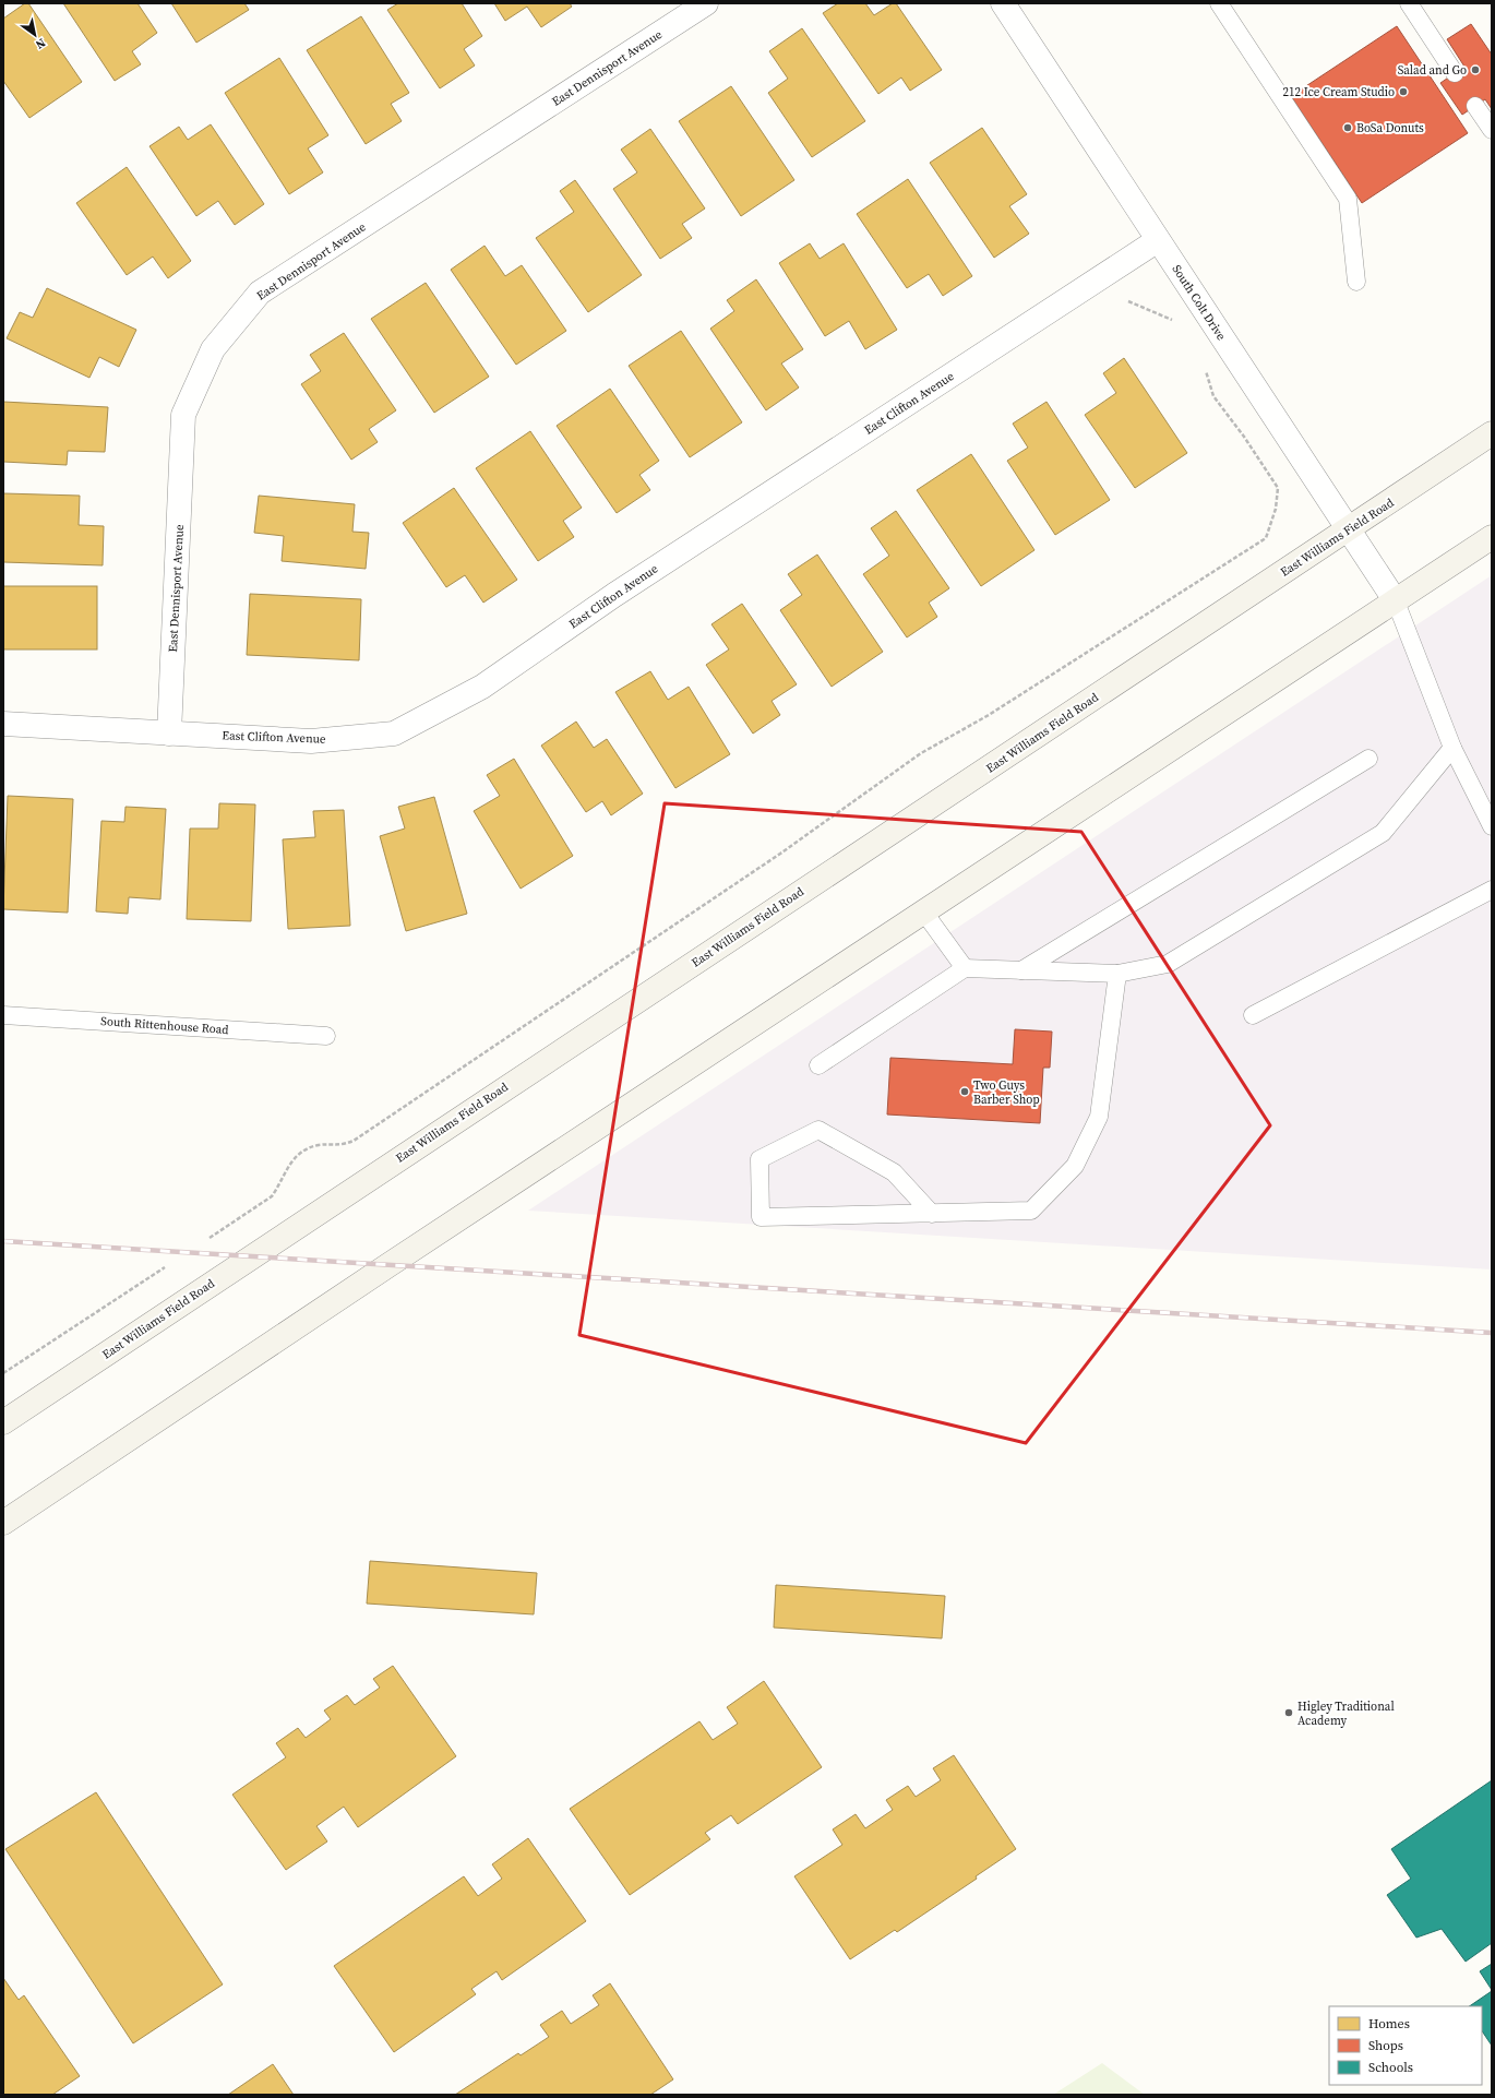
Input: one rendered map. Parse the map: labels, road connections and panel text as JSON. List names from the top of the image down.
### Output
{
  "streets": {
    "main road": ["East Williams Field Road"],
    "street": ["East Dennisport Avenue", "South Colt Drive", "East Clifton Avenue"],
    "lane": ["South Rittenhouse Road"]
  },
  "crossings": [
    ["East Dennisport Avenue", "East Clifton Avenue"],
    ["South Colt Drive", "East Clifton Avenue"],
    ["South Colt Drive", "East Williams Field Road"]
  ],
  "places": [
    "Salad and Go",
    "212 Ice Cream Studio",
    "BoSa Donuts",
    "Two Guys Barber Shop",
    "Higley Traditional Academy"
  ],
  "legend": ["Homes", "Shops", "Schools"],
  "north": "bottom right"
}
